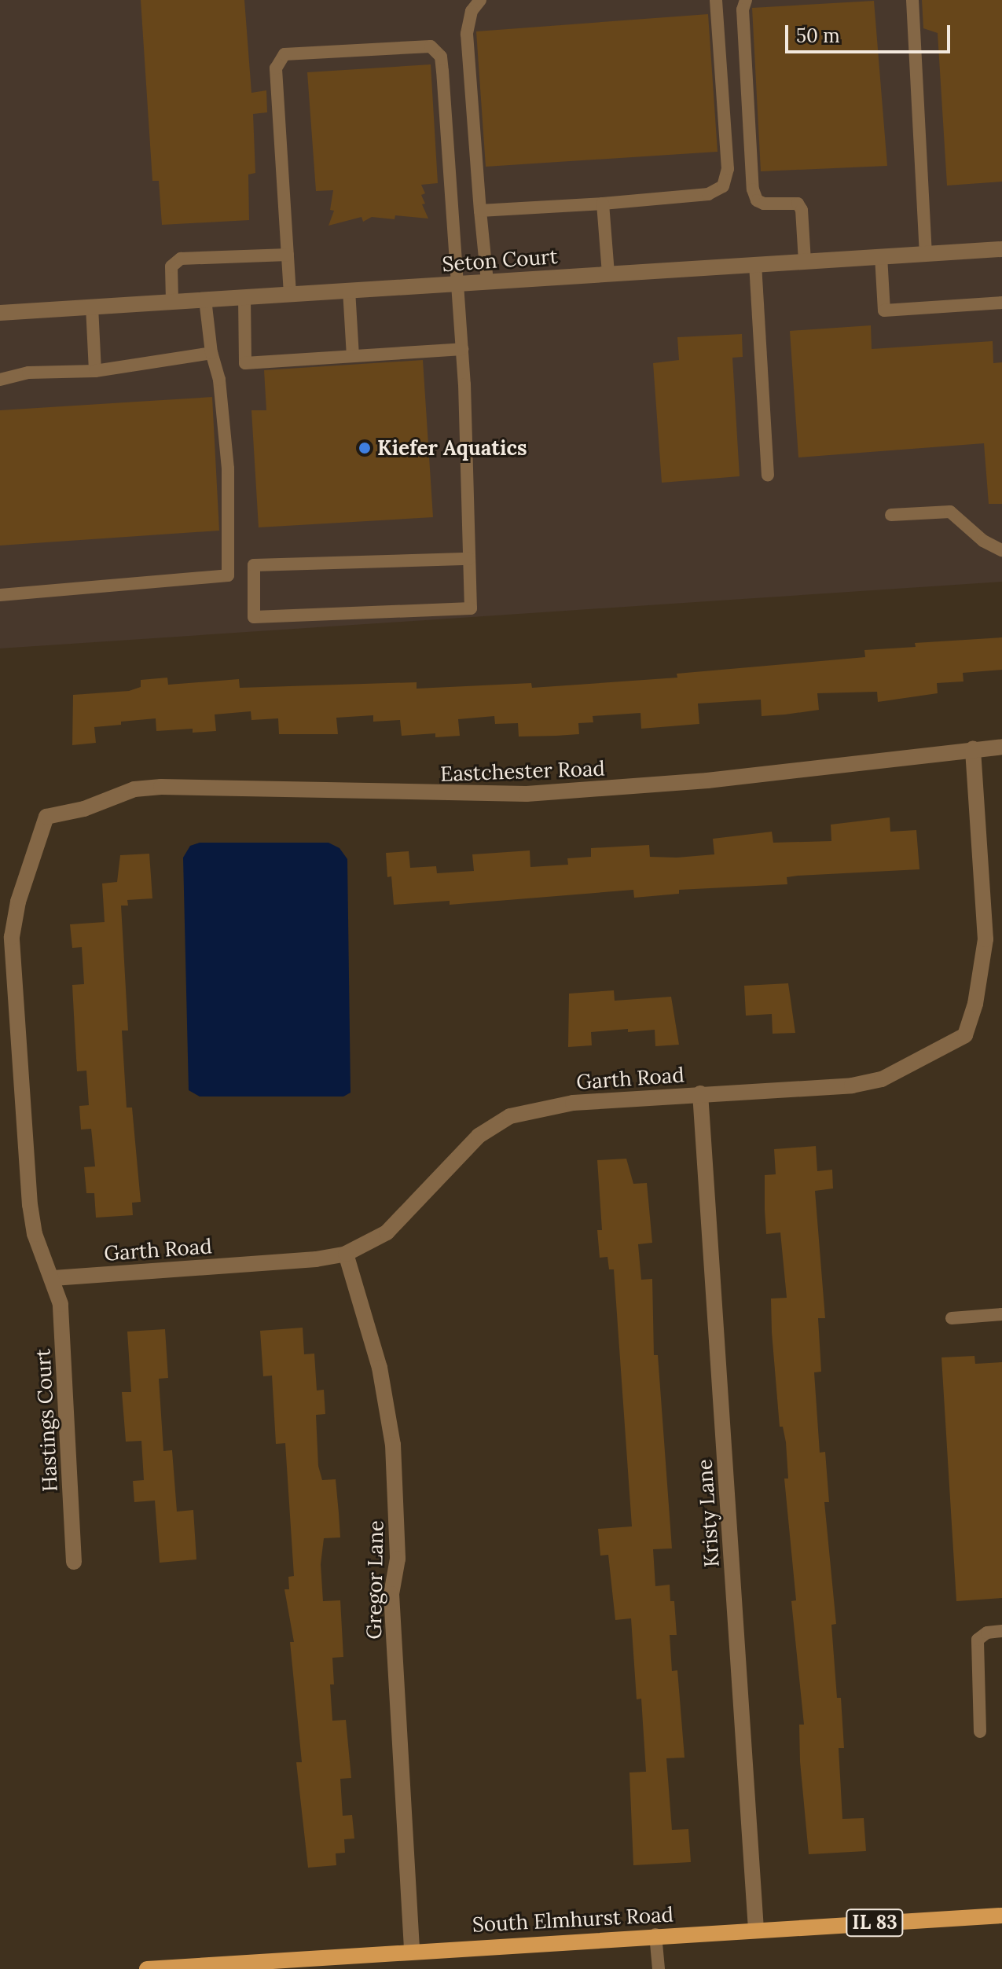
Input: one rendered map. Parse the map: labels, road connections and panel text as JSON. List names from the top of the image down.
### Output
{
  "streets": {
    "main road": ["South Elmhurst Road", "IL 83"],
    "street": [
      "Seton Court",
      "Eastchester Road",
      "Garth Road",
      "Hastings Court",
      "Kristy Lane",
      "Gregor Lane"
    ]
  },
  "crossings": [
    ["Eastchester Road", "Garth Road"],
    ["Eastchester Road", "Hastings Court"],
    ["Garth Road", "Hastings Court"],
    ["Garth Road", "Kristy Lane"],
    ["Garth Road", "Gregor Lane"],
    ["Kristy Lane", "South Elmhurst Road"],
    ["Gregor Lane", "South Elmhurst Road"]
  ],
  "places": ["Kiefer Aquatics"],
  "scale_bar": "50 m"
}
